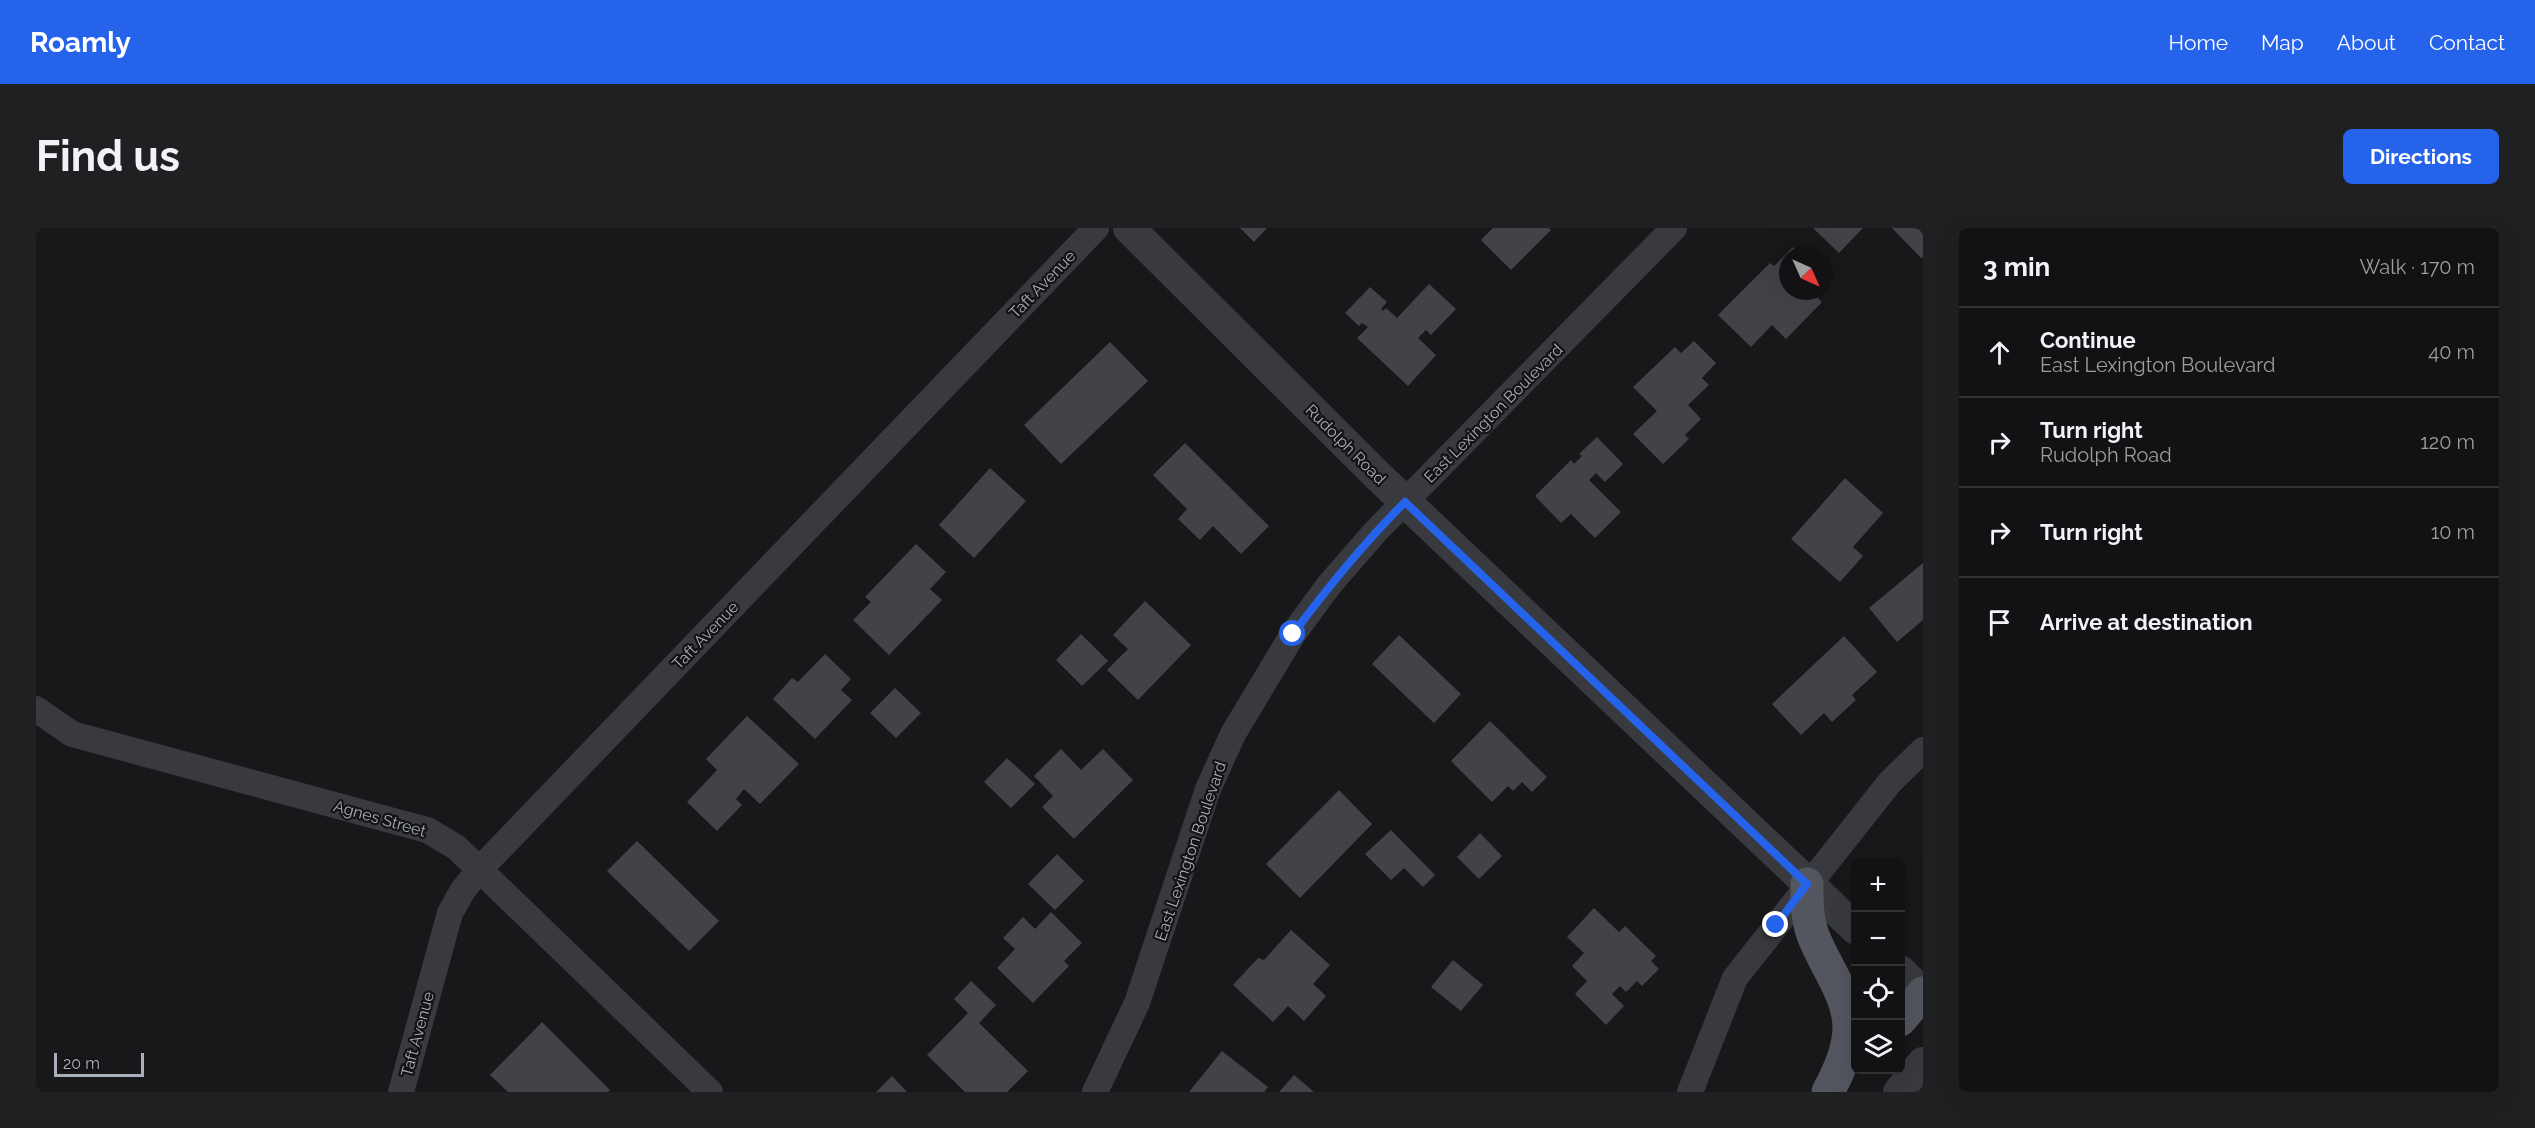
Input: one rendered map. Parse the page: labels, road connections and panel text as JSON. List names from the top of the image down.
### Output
{
  "streets": {
    "street": [
      "Taft Avenue",
      "East Lexington Boulevard",
      "Rudolph Road",
      "Agnes Street"
    ]
  },
  "crossings": [
    ["Taft Avenue", "Agnes Street"],
    ["East Lexington Boulevard", "Rudolph Road"]
  ],
  "scale_bar": "20 m",
  "north": "bottom right",
  "page": {
    "header": "Roamly",
    "nav": [
      "Home",
      "Map",
      "About",
      "Contact"
    ],
    "buttons": "Directions",
    "title": "Find us",
    "heading": ["3 min", "Walk · 170 m"],
    "list": [
      ["Continue", "East Lexington Boulevard", "40 m"],
      ["Turn right", "Rudolph Road", "120 m"],
      ["Turn right", "10 m"],
      "Arrive at destination"
    ],
    "map_buttons": ["+", "−"],
    "scale": "20 m"
  }
}
